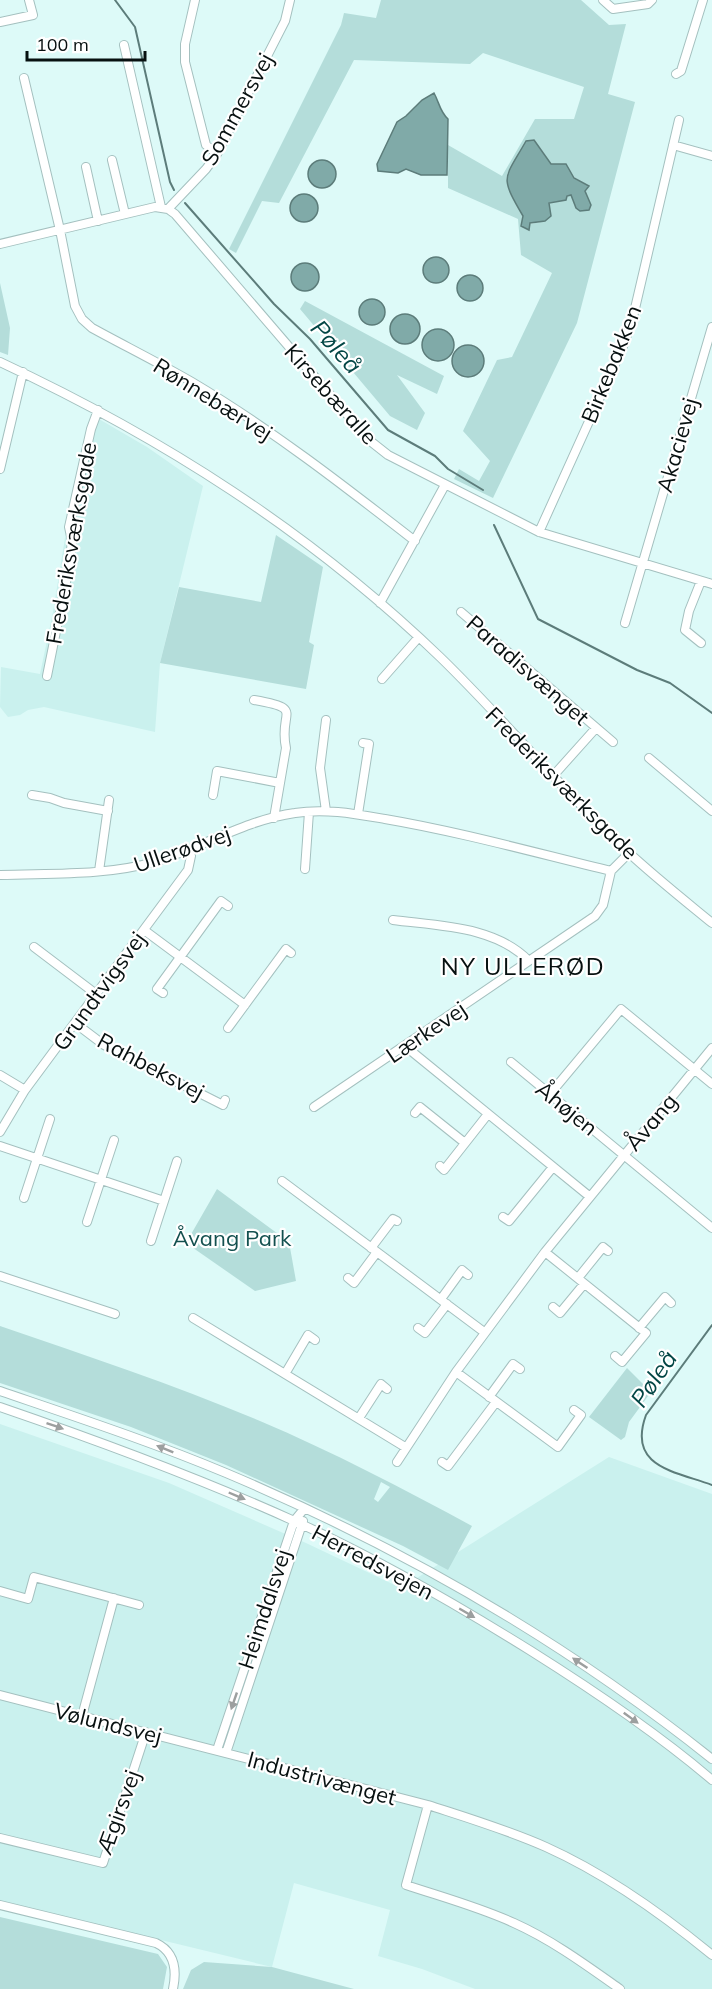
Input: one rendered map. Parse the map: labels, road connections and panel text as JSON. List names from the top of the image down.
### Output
{
  "streets": {
    "street": [
      "Sommersvej",
      "Birkebakken",
      "Kirsebæralle",
      "Rønnebærvej",
      "Akacievej",
      "Frederiksværksgade",
      "Paradisvænget",
      "Ullerødvej",
      "Grundtvigsvej",
      "Lærkevej",
      "Rahbeksvej",
      "Åhøjen",
      "Åvang",
      "Herredsvejen",
      "Heimdalsvej",
      "Vølundsvej",
      "Industrivænget",
      "Ægirsvej"
    ]
  },
  "crossings": [
    ["Sommersvej", "Kirsebæralle"],
    ["Birkebakken", "Kirsebæralle"],
    ["Kirsebæralle", "Akacievej"],
    ["Frederiksværksgade", "Paradisvænget"],
    ["Ullerødvej", "Grundtvigsvej"],
    ["Ullerødvej", "Lærkevej"],
    ["Grundtvigsvej", "Rahbeksvej"],
    ["Åhøjen", "Åvang"],
    ["Herredsvejen", "Heimdalsvej"],
    ["Heimdalsvej", "Vølundsvej"],
    ["Heimdalsvej", "Industrivænget"],
    ["Vølundsvej", "Industrivænget"],
    ["Vølundsvej", "Ægirsvej"]
  ],
  "districts": ["NY ULLERØD"],
  "water": ["Pøleå"],
  "parks": ["Åvang Park"],
  "scale_bar": "100 m"
}
